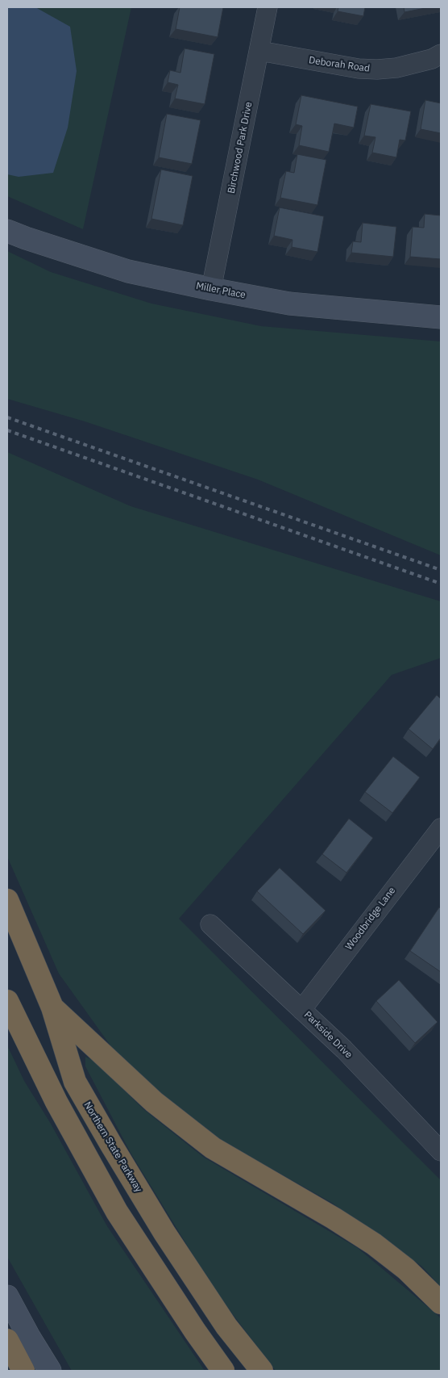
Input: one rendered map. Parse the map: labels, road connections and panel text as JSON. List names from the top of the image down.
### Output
{
  "streets": {
    "highway": ["Northern State Parkway"],
    "street": [
      "Deborah Road",
      "Birchwood Park Drive",
      "Miller Place",
      "Woodbridge Lane",
      "Parkside Drive"
    ]
  },
  "crossings": [
    ["Deborah Road", "Birchwood Park Drive"],
    ["Birchwood Park Drive", "Miller Place"],
    ["Woodbridge Lane", "Parkside Drive"]
  ]
}
